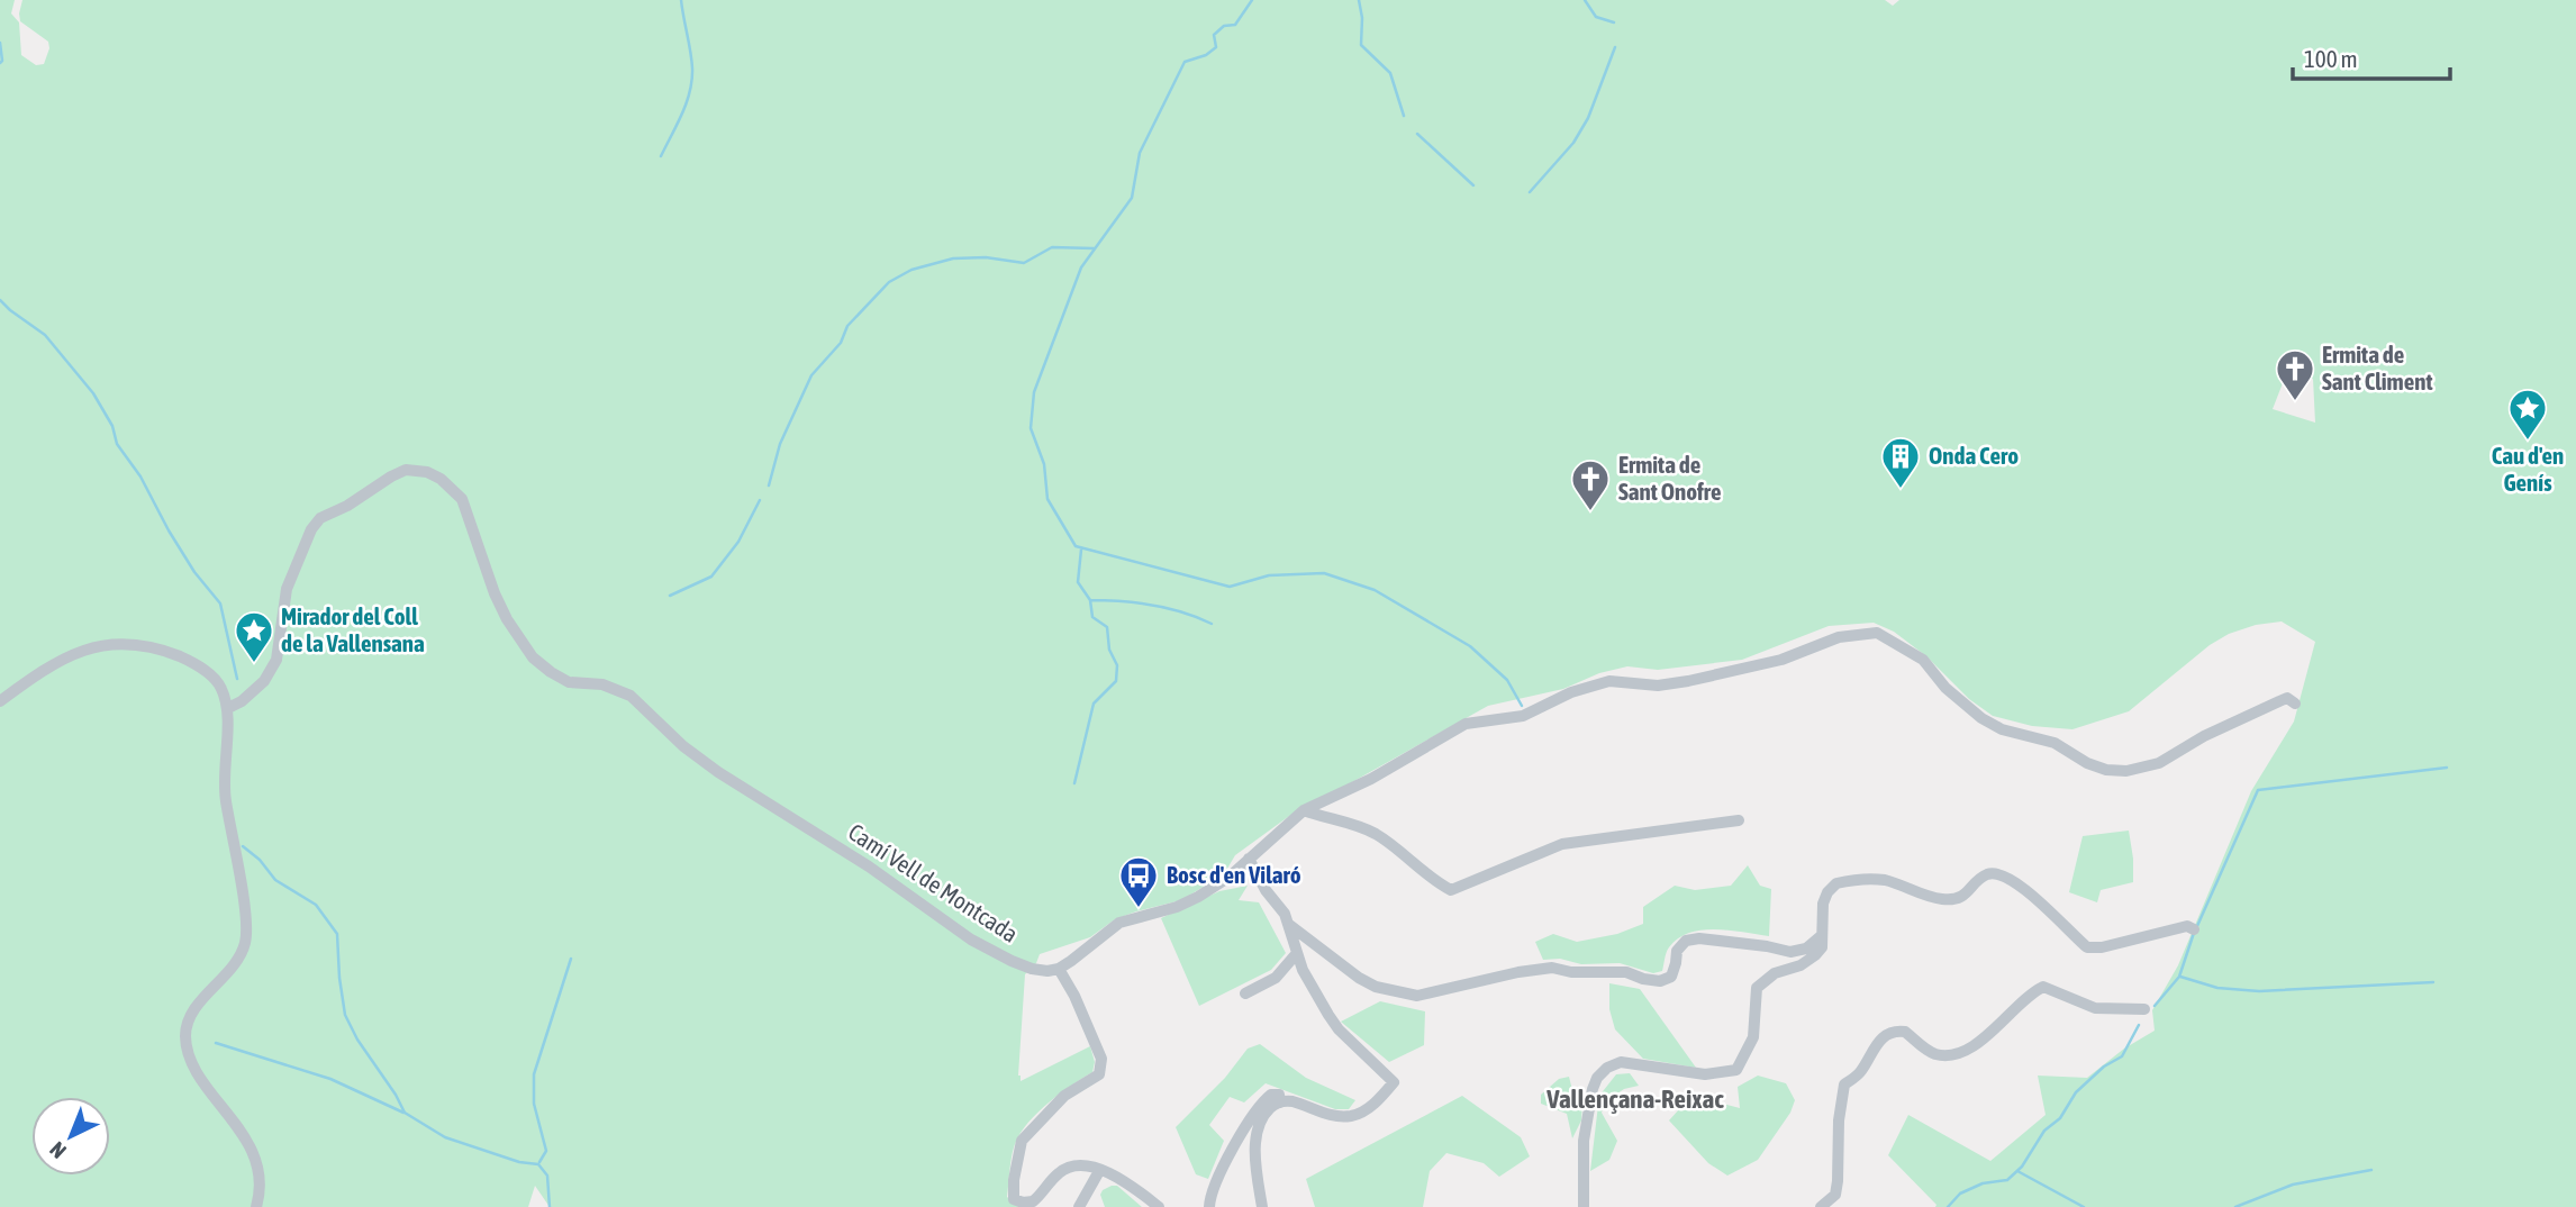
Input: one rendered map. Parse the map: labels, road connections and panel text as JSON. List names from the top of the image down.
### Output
{
  "streets": {
    "street": ["Camí Vell de Montcada"]
  },
  "districts": ["Vallençana-Reixac"],
  "places": {
    "church": ["Ermita de Sant Climent", "Ermita de Sant Onofre"],
    "place": ["Cau d'en Genís", "Mirador del Coll de la Vallensana"],
    "building": ["Onda Cero"],
    "bus stop": ["Bosc d'en Vilaró"]
  },
  "scale_bar": "100 m",
  "north": "bottom left"
}
